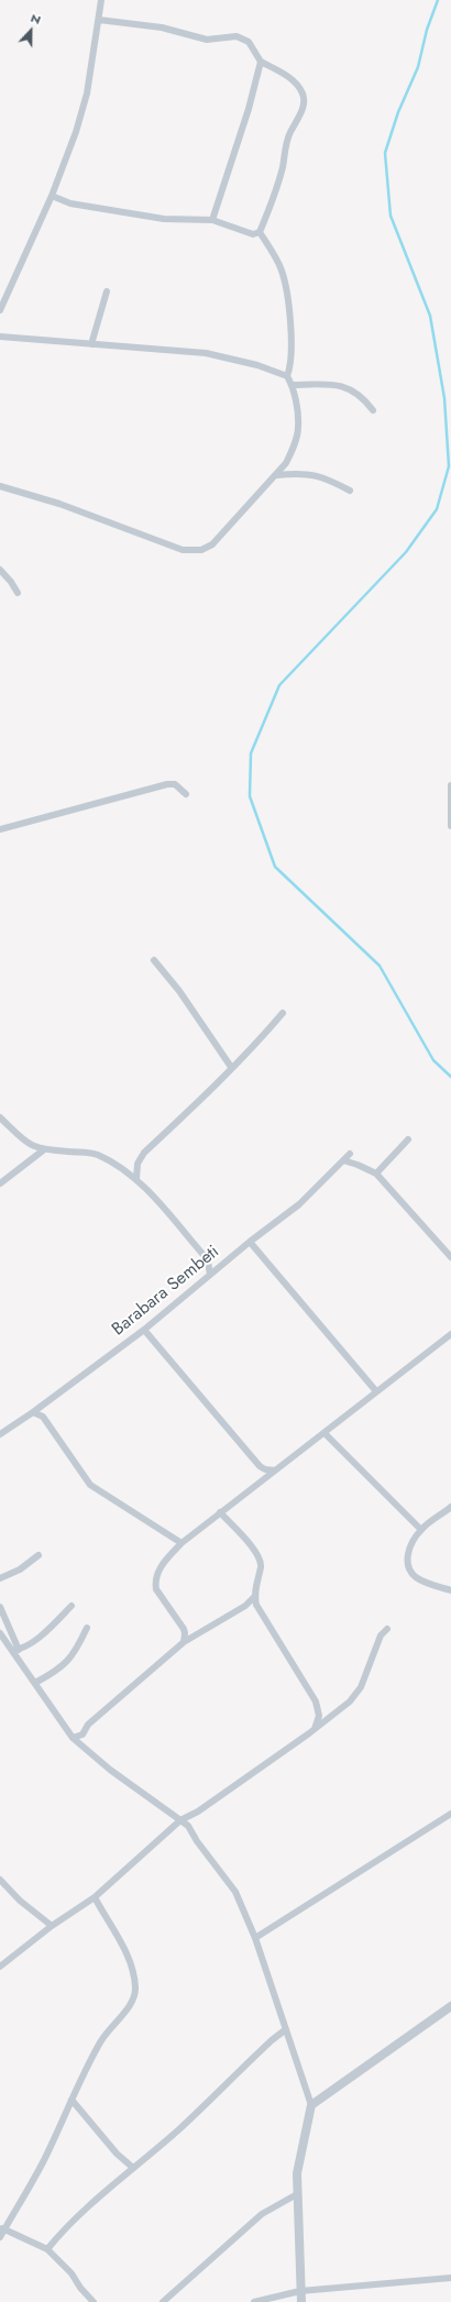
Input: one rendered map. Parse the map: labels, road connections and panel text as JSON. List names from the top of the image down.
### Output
{
  "streets": {
    "street": ["Barabara Sembeti"]
  },
  "north": "top"
}
